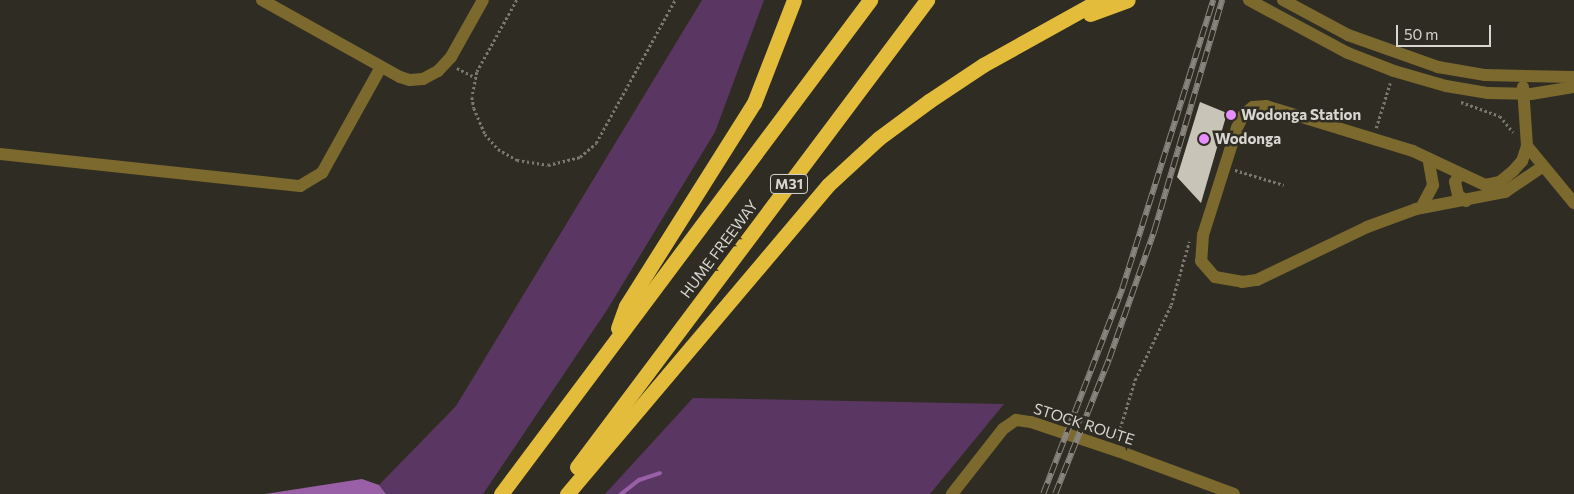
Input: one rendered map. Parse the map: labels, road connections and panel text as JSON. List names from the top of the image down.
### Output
{
  "streets": {
    "highway": ["M31", "HUME FREEWAY"],
    "street": ["STOCK ROUTE"]
  },
  "places": ["Wodonga Station", "Wodonga"],
  "scale_bar": "50 m"
}
